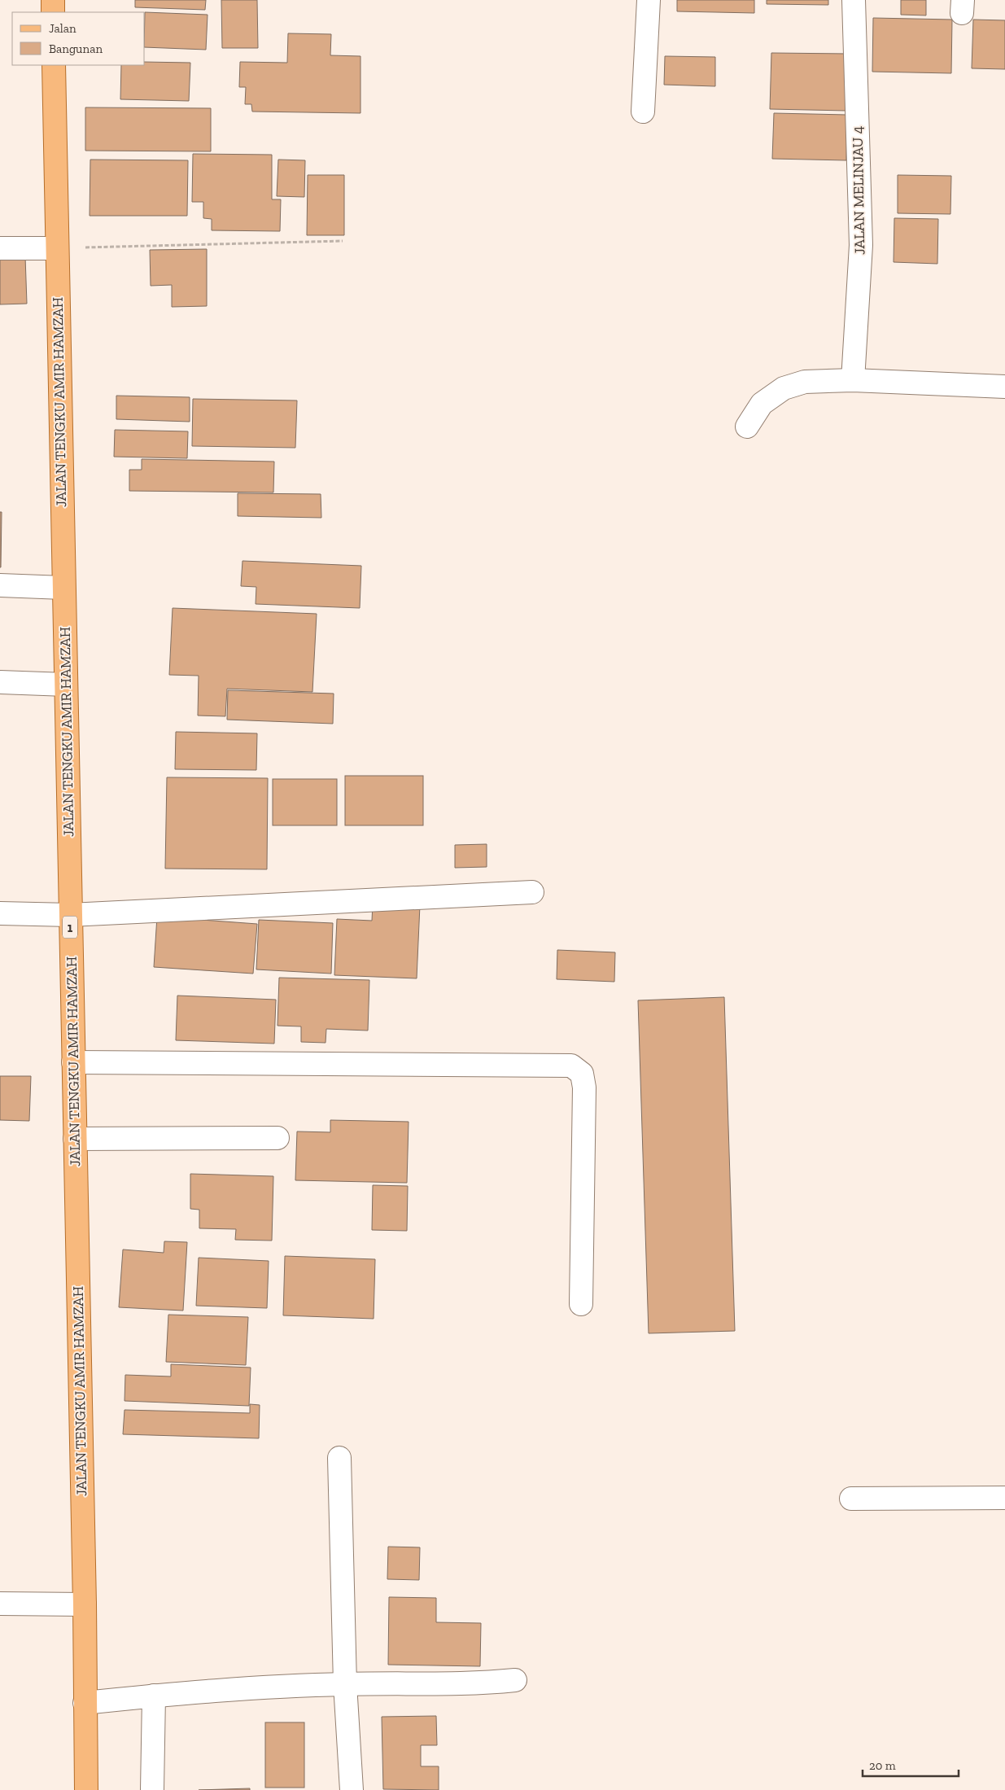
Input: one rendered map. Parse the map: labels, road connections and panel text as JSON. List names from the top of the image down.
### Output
{
  "streets": {
    "main road": ["JALAN TENGKU AMIR HAMZAH", "1"],
    "street": ["JALAN MELINJAU 4"]
  },
  "legend": ["Jalan", "Bangunan"],
  "scale_bar": "20 m"
}
